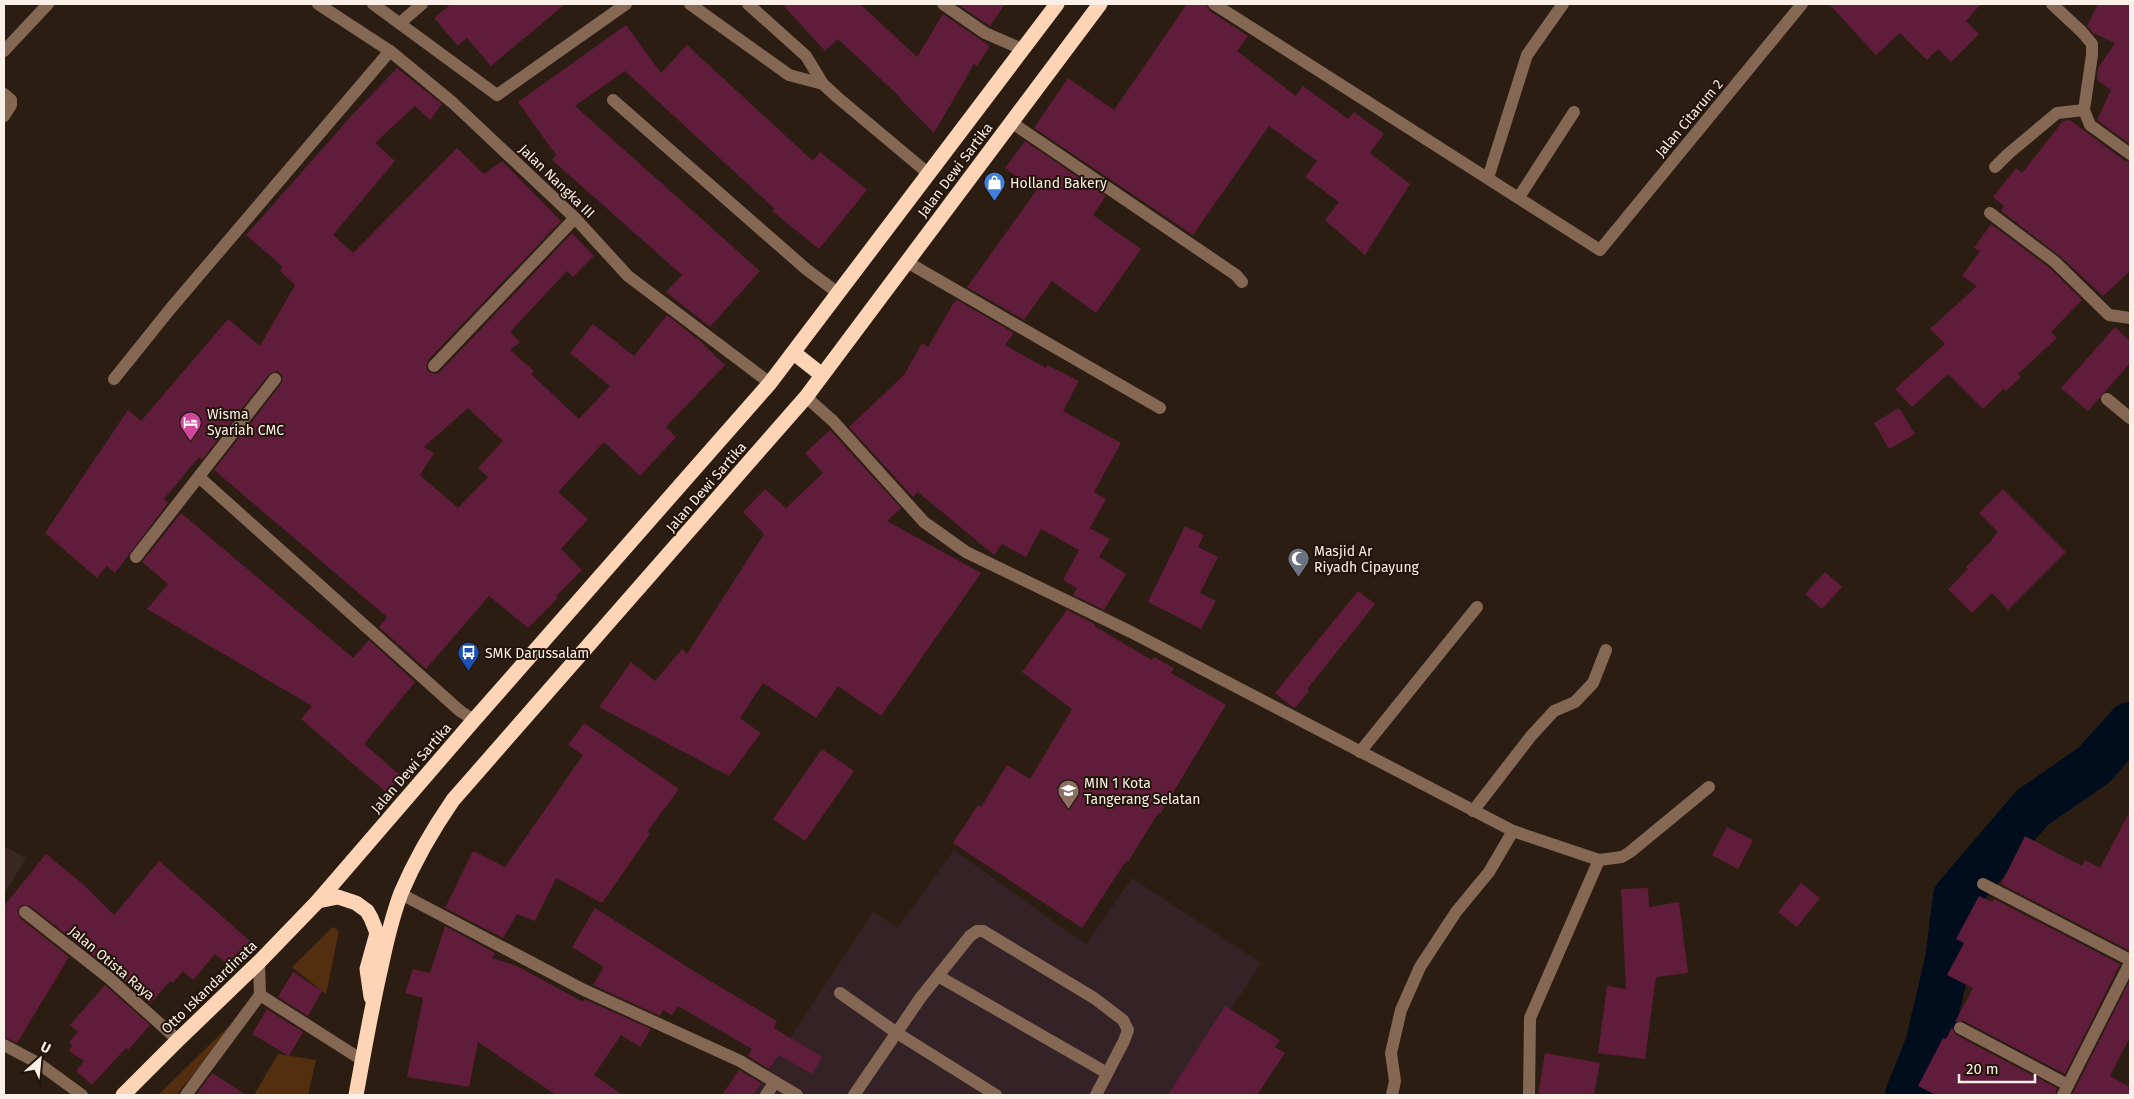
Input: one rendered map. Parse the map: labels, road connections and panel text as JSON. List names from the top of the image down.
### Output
{
  "streets": {
    "highway": ["Jalan Dewi Sartika", "Otto Iskandardinata"],
    "street": ["Jalan Citarum 2", "Jalan Nangka III", "Jalan Otista Raya"]
  },
  "crossings": [
    ["Jalan Dewi Sartika", "Jalan Nangka III"],
    ["Jalan Dewi Sartika", "Otto Iskandardinata"],
    ["Jalan Otista Raya", "Otto Iskandardinata"]
  ],
  "places": {
    "shop": ["Holland Bakery"],
    "hotel": ["Wisma Syariah CMC"],
    "mosque": ["Masjid Ar Riyadh Cipayung"],
    "bus stop": ["SMK Darussalam"],
    "school or university": ["MIN 1 Kota Tangerang Selatan"]
  },
  "scale_bar": "20 m",
  "north": "top right"
}
